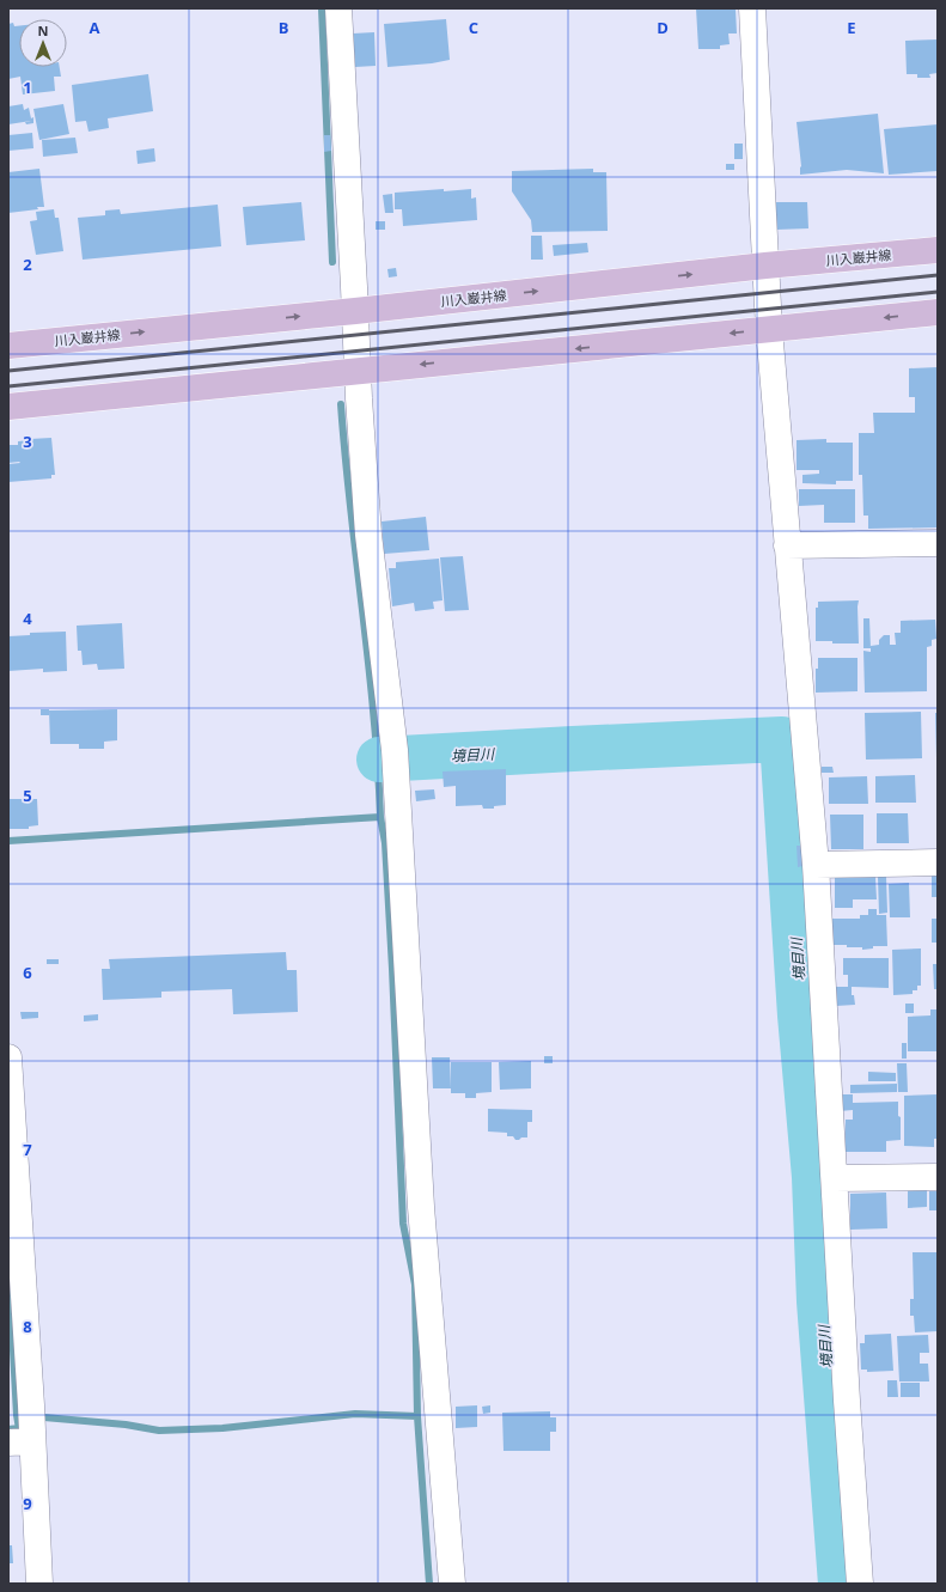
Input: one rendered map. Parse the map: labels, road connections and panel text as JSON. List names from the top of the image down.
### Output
{
  "streets": {
    "main road": ["川入巌井線"]
  },
  "water": ["境目川"],
  "north": "top",
  "grid": {
    "columns": [
      "A",
      "B",
      "C",
      "D",
      "E"
    ],
    "rows": [
      "1",
      "2",
      "3",
      "4",
      "5",
      "6",
      "7",
      "8",
      "9"
    ]
  }
}
